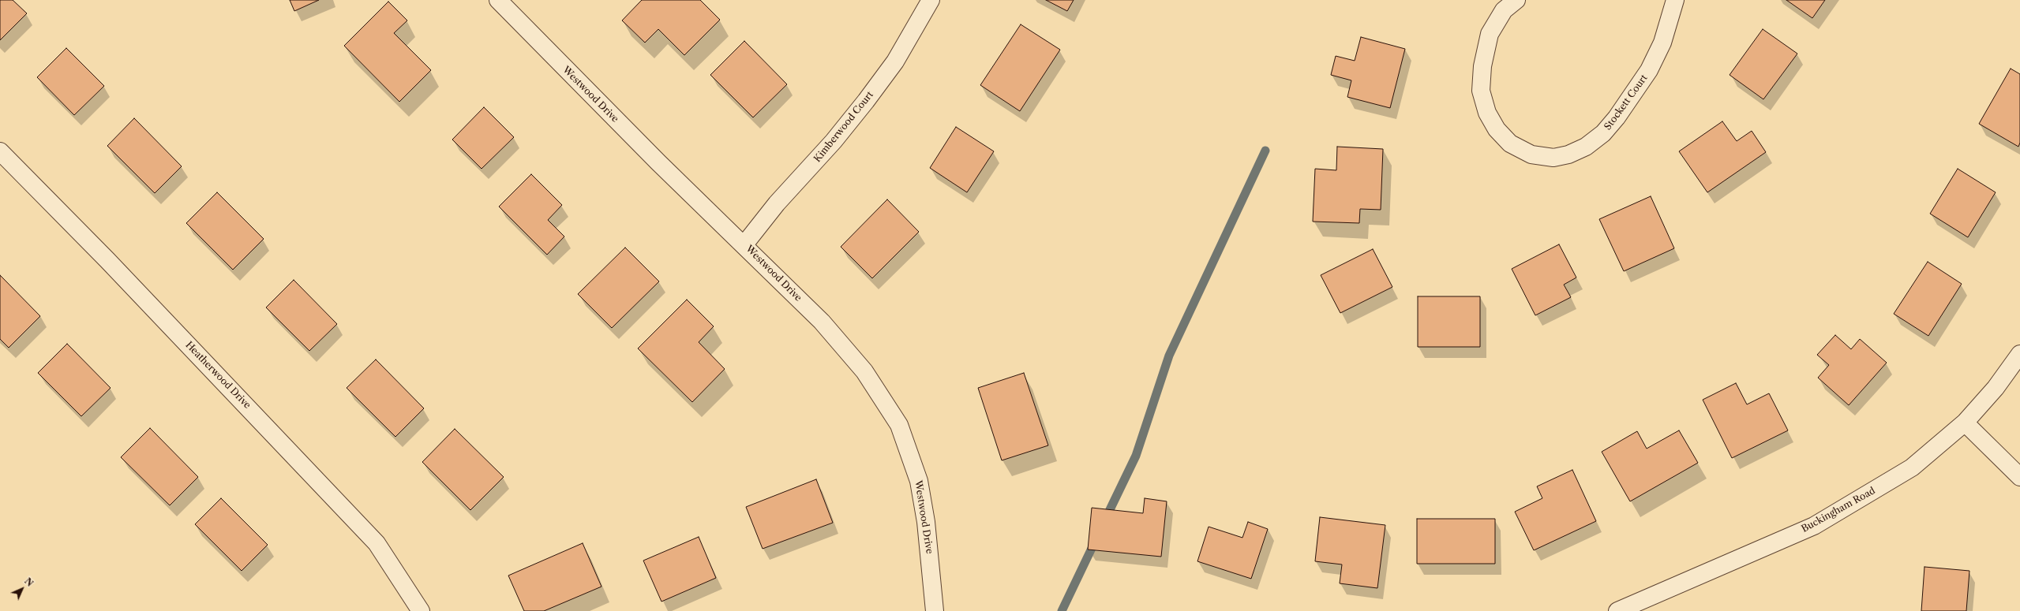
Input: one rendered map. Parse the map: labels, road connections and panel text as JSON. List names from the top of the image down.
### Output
{
  "streets": {
    "street": [
      "Westwood Drive",
      "Stockett Court",
      "Kimberwood Court",
      "Heatherwood Drive",
      "Buckingham Road"
    ]
  },
  "crossings": [
    ["Westwood Drive", "Kimberwood Court"]
  ],
  "north": "top right"
}
